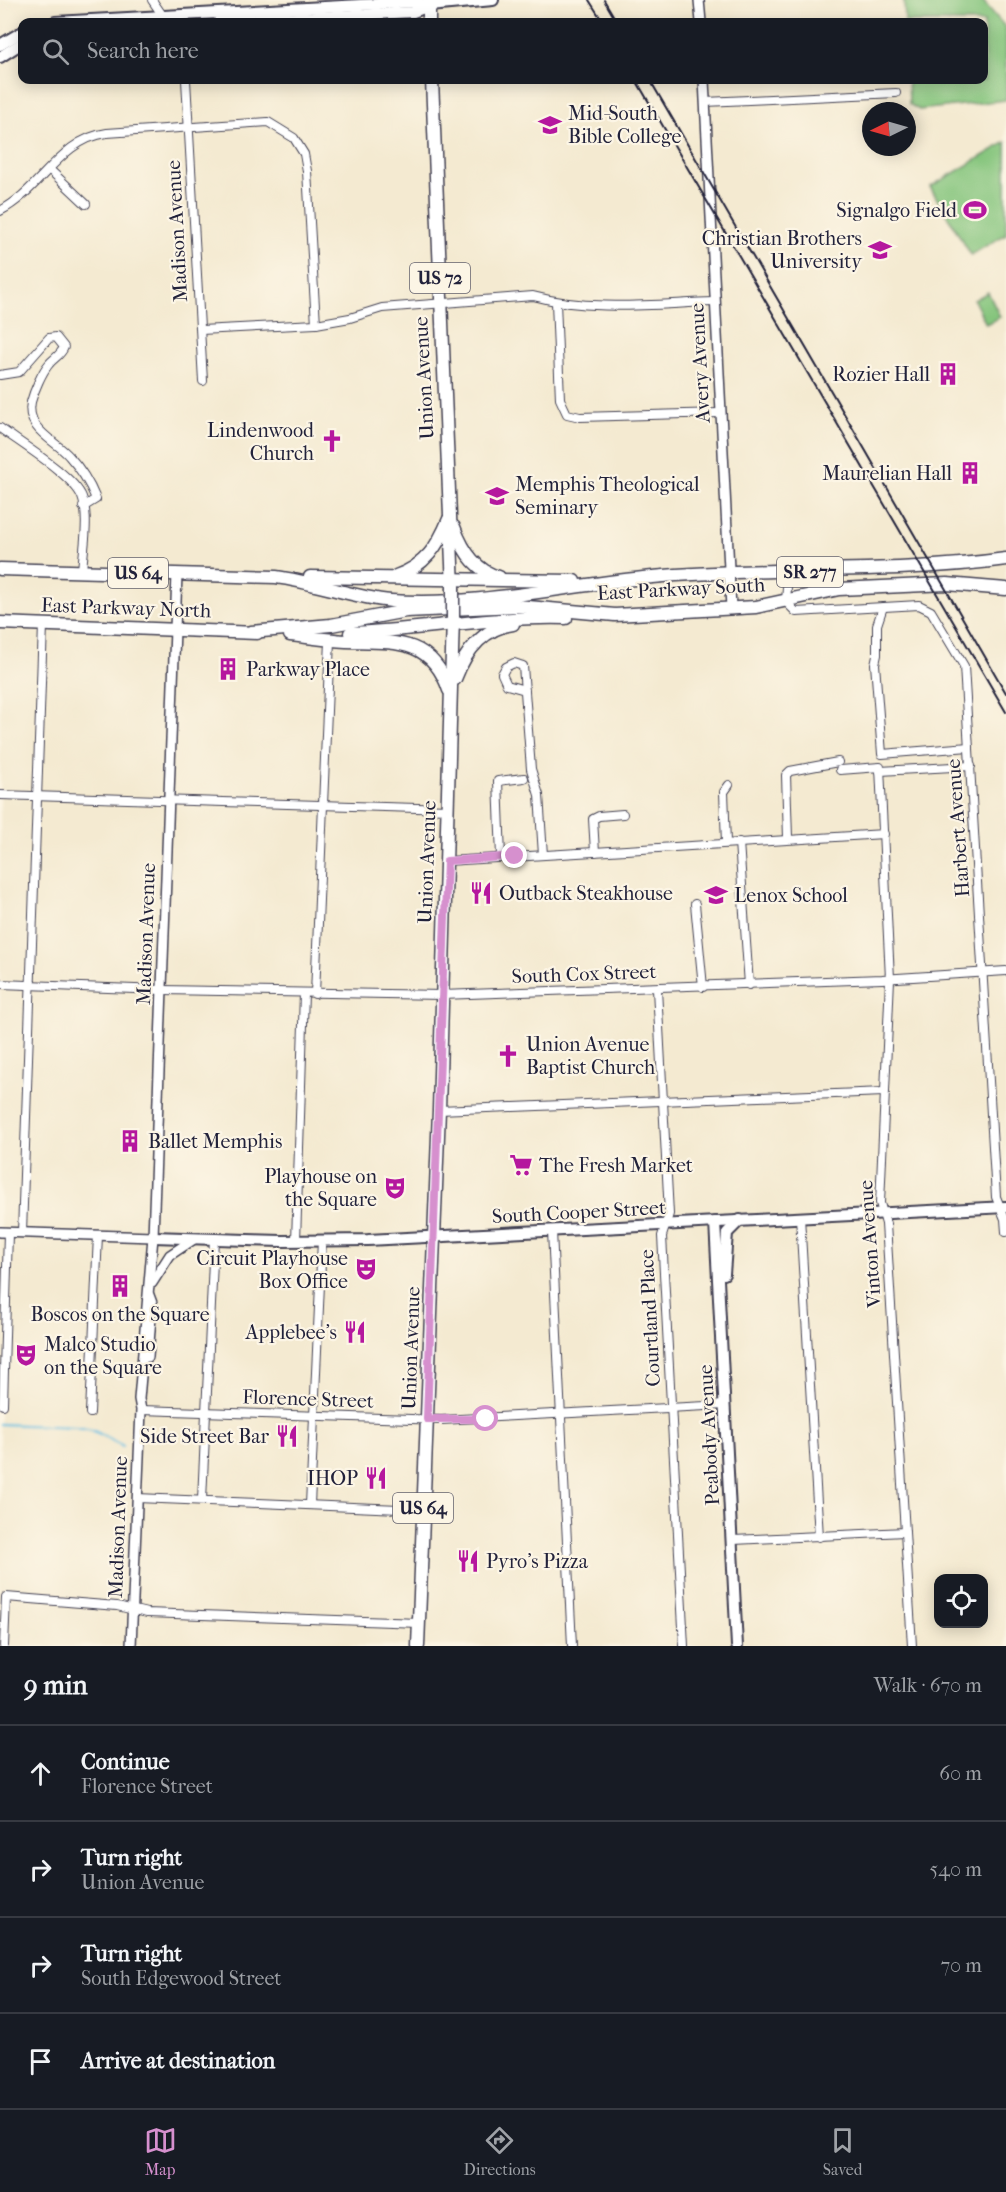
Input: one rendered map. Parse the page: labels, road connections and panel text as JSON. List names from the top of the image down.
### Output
{
  "streets": {
    "main road": [
      "US 72",
      "Union Avenue",
      "SR 277",
      "US 64",
      "East Parkway South",
      "East Parkway North",
      "South Cooper Street",
      "Peabody Avenue"
    ],
    "street": [
      "Madison Avenue",
      "Avery Avenue",
      "Harbert Avenue",
      "South Cox Street",
      "Vinton Avenue",
      "Courtland Place",
      "Florence Street"
    ]
  },
  "crossings": [
    ["Madison Avenue", "East Parkway North"],
    ["Madison Avenue", "South Cox Street"],
    ["Madison Avenue", "South Cooper Street"],
    ["Madison Avenue", "Florence Street"],
    ["Avery Avenue", "East Parkway South"],
    ["Union Avenue", "US 64"],
    ["Union Avenue", "South Cox Street"],
    ["Union Avenue", "South Cooper Street"],
    ["Union Avenue", "Florence Street"],
    ["US 64", "East Parkway South"],
    ["US 64", "East Parkway North"],
    ["East Parkway South", "East Parkway North"],
    ["East Parkway South", "Harbert Avenue"],
    ["Harbert Avenue", "South Cox Street"],
    ["Harbert Avenue", "South Cooper Street"],
    ["South Cox Street", "Vinton Avenue"],
    ["South Cox Street", "Courtland Place"],
    ["South Cooper Street", "Vinton Avenue"],
    ["South Cooper Street", "Courtland Place"],
    ["South Cooper Street", "Peabody Avenue"],
    ["Courtland Place", "Florence Street"],
    ["Florence Street", "Peabody Avenue"]
  ],
  "places": {
    "school or university": [
      "Mid-South Bible College",
      "Christian Brothers University",
      "Memphis Theological Seminary",
      "Lenox School"
    ],
    "sports": ["Signalgo Field"],
    "building": [
      "Rozier Hall",
      "Maurelian Hall",
      "Parkway Place",
      "Ballet Memphis",
      "Boscos on the Square"
    ],
    "church": ["Lindenwood Church", "Union Avenue Baptist Church"],
    "restaurant": [
      "Outback Steakhouse",
      "Applebee's",
      "Side Street Bar",
      "IHOP",
      "Pyro's Pizza"
    ],
    "supermarket": ["The Fresh Market"],
    "theatre": ["Playhouse on the Square", "Circuit Playhouse Box Office", "Malco Studio on the Square"]
  },
  "north": "left",
  "page": {
    "search": "Search here",
    "heading": ["9 min", "Walk · 670 m"],
    "list": [
      ["Continue", "Florence Street", "60 m"],
      ["Turn right", "Union Avenue", "540 m"],
      ["Turn right", "South Edgewood Street", "70 m"],
      "Arrive at destination"
    ],
    "nav": ["Map", "Directions", "Saved"]
  }
}
